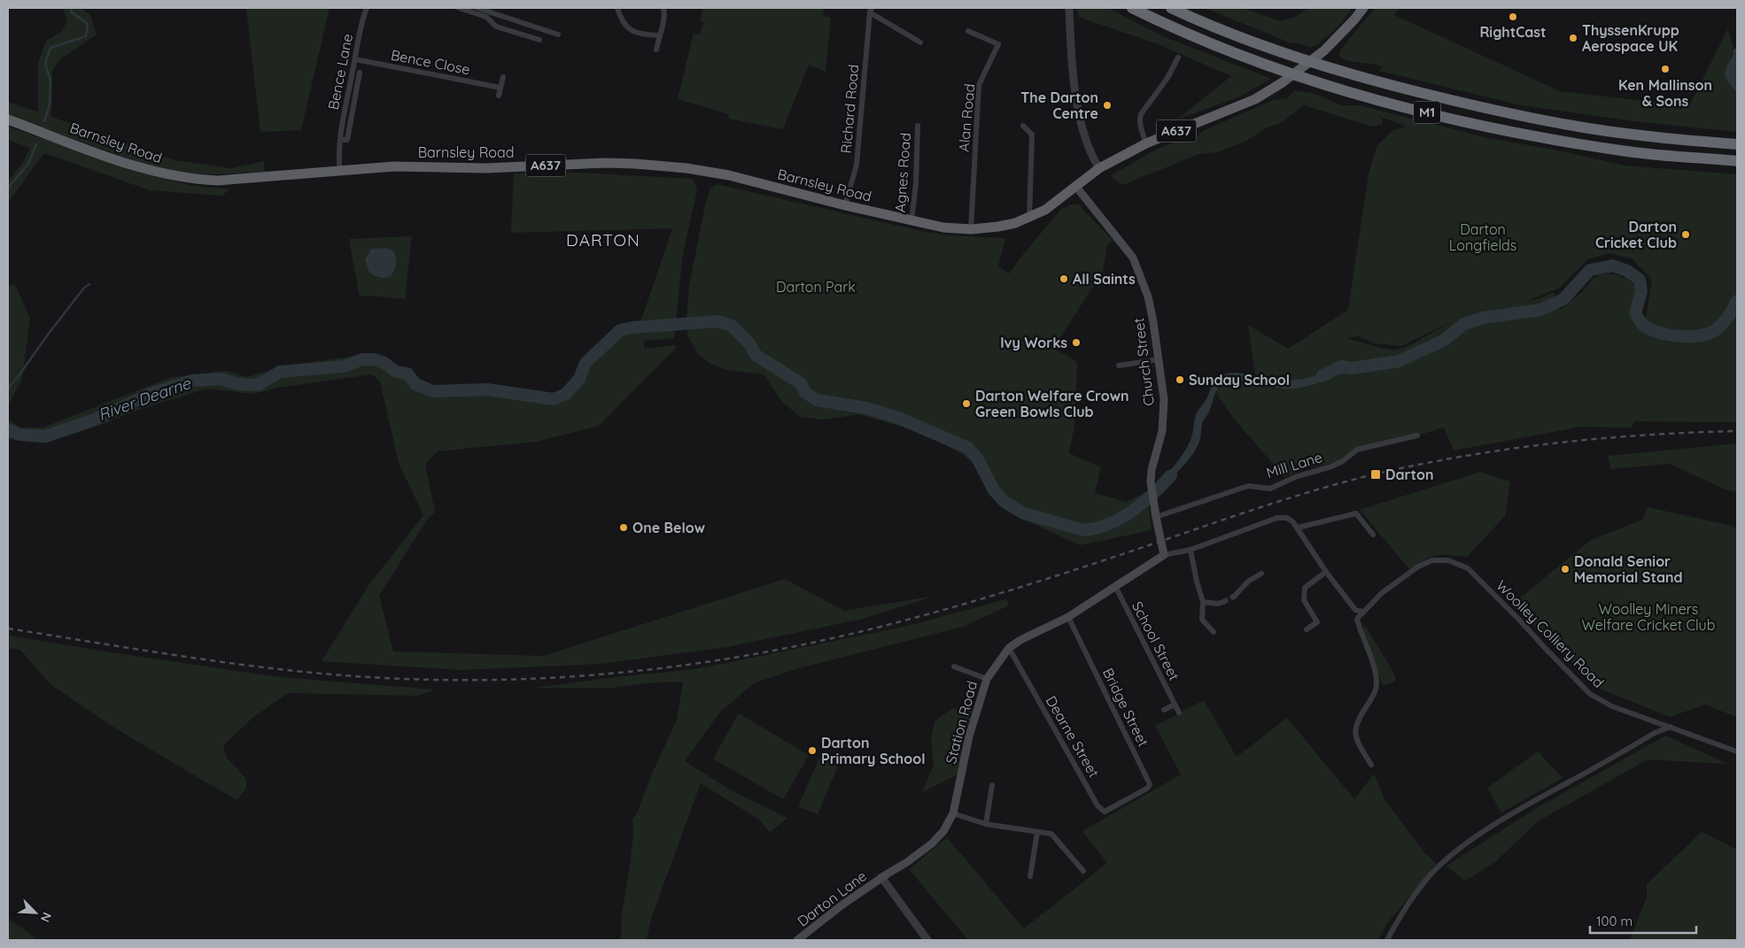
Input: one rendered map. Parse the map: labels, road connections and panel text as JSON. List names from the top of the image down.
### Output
{
  "streets": {
    "highway": ["M1", "A637", "Barnsley Road"],
    "main road": ["Church Street", "Station Road", "Darton Lane"],
    "street": [
      "Bence Close",
      "Bence Lane",
      "Richard Road",
      "Alan Road",
      "Agnes Road",
      "Mill Lane",
      "Woolley Colliery Road",
      "School Street",
      "Bridge Street",
      "Dearne Street"
    ]
  },
  "crossings": [
    ["Bence Close", "Bence Lane"],
    ["Bence Lane", "Barnsley Road"],
    ["Richard Road", "Barnsley Road"],
    ["Alan Road", "Barnsley Road"],
    ["A637", "Barnsley Road"],
    ["A637", "Church Street"],
    ["Barnsley Road", "Agnes Road"],
    ["Barnsley Road", "Church Street"],
    ["Church Street", "Mill Lane"],
    ["Church Street", "Station Road"],
    ["School Street", "Station Road"],
    ["Bridge Street", "Station Road"],
    ["Bridge Street", "Dearne Street"],
    ["Station Road", "Dearne Street"],
    ["Station Road", "Darton Lane"]
  ],
  "districts": ["DARTON"],
  "water": ["River Dearne"],
  "parks": ["Darton Longfields", "Darton Park", "Woolley Miners Welfare Cricket Club"],
  "places": {
    "other": [
      "RightCast",
      "ThyssenKrupp Aerospace UK",
      "Ken Mallinson & Sons",
      "The Darton Centre",
      "Darton Cricket Club",
      "All Saints",
      "Ivy Works",
      "Sunday School",
      "Darton Welfare Crown Green Bowls Club",
      "One Below",
      "Donald Senior Memorial Stand",
      "Darton Primary School"
    ],
    "transit": ["Darton"]
  },
  "scale_bar": "100 m",
  "north": "bottom right"
}
